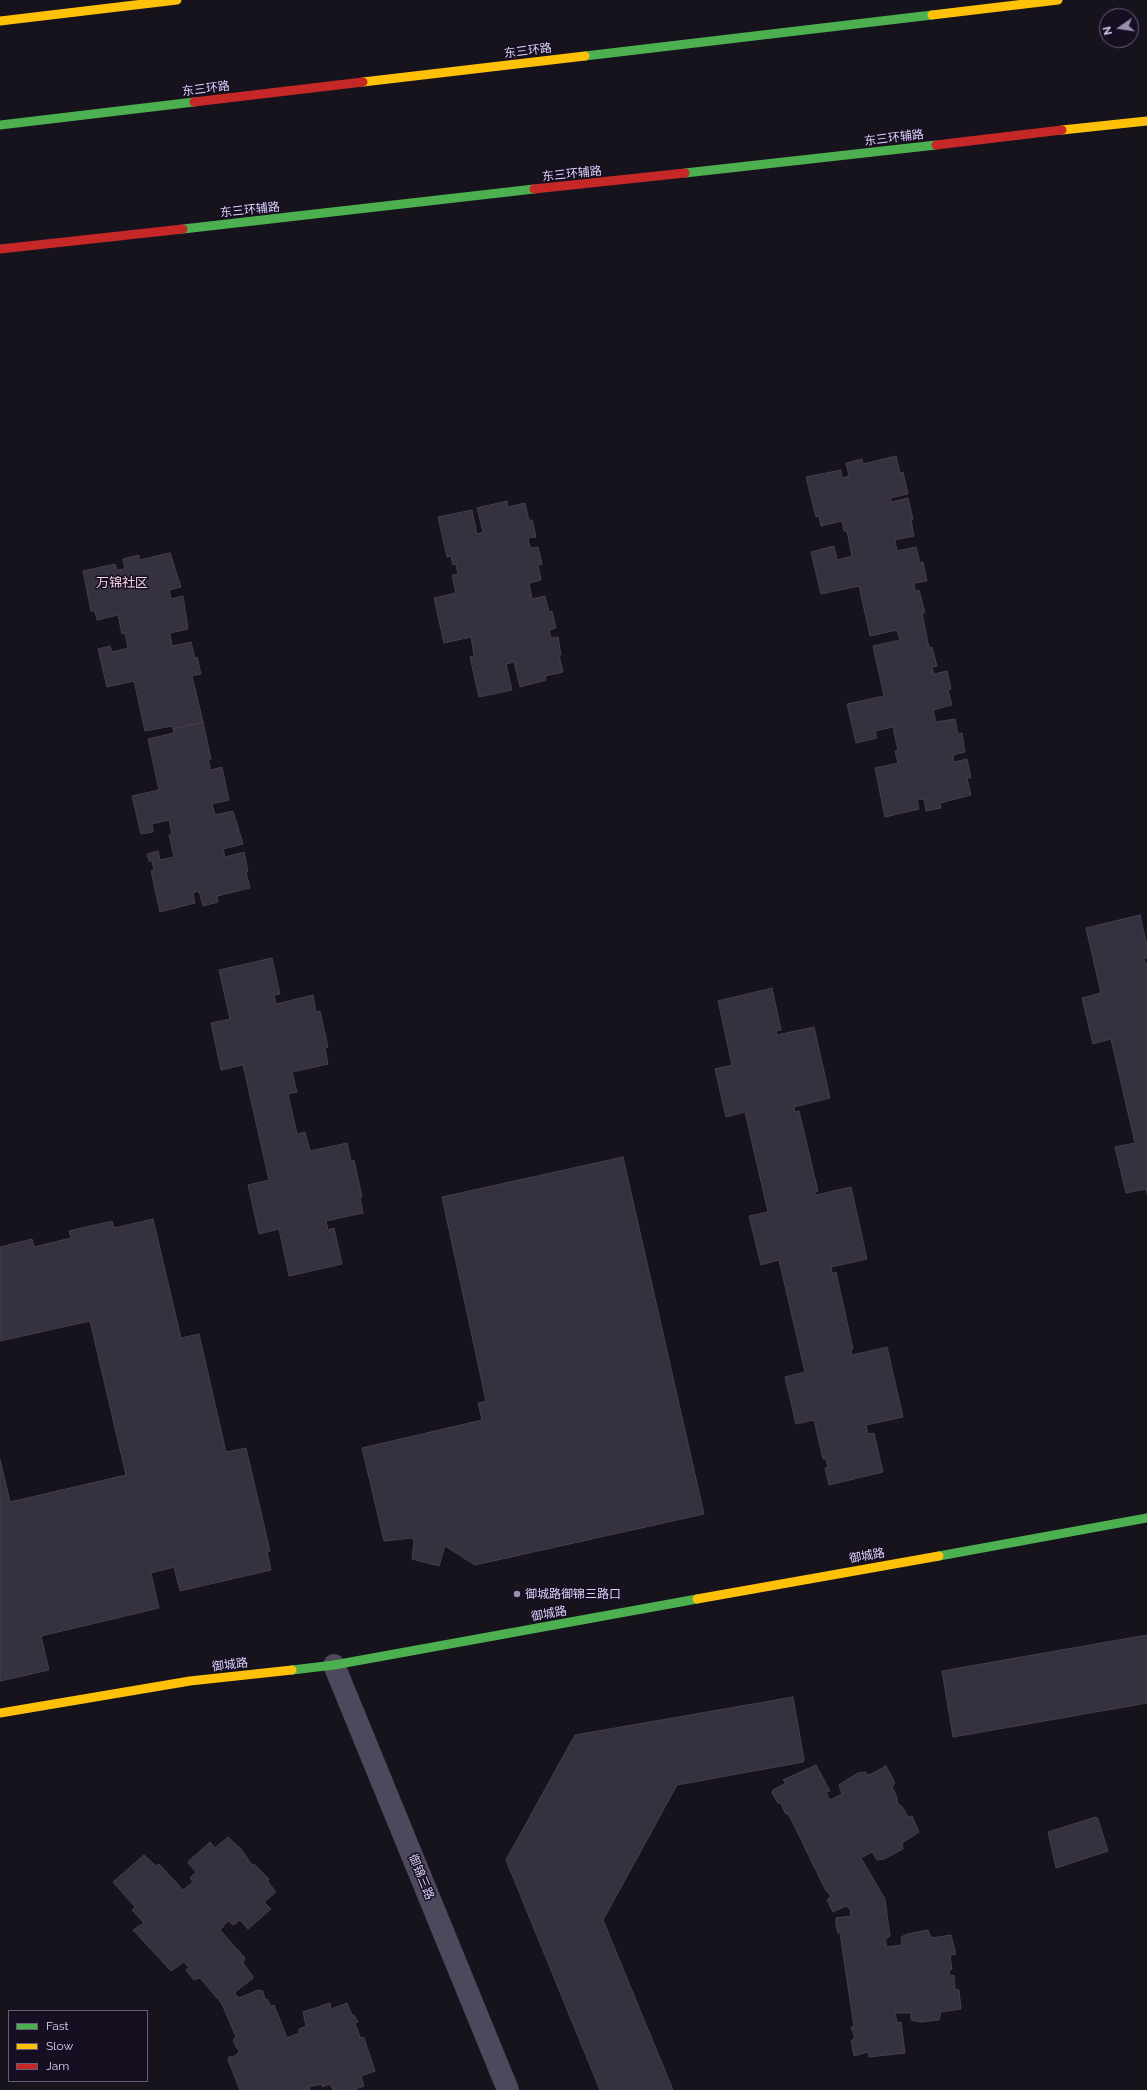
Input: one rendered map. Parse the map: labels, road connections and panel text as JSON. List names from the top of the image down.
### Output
{
  "streets": {
    "main road": ["东三环路", "东三环辅路", "御城路"],
    "street": ["御锦三路"]
  },
  "crossings": [
    ["御城路", "御锦三路"]
  ],
  "districts": ["万锦社区"],
  "places": ["御城路御锦三路口"],
  "legend": ["Fast", "Slow", "Jam"],
  "north": "left"
}
